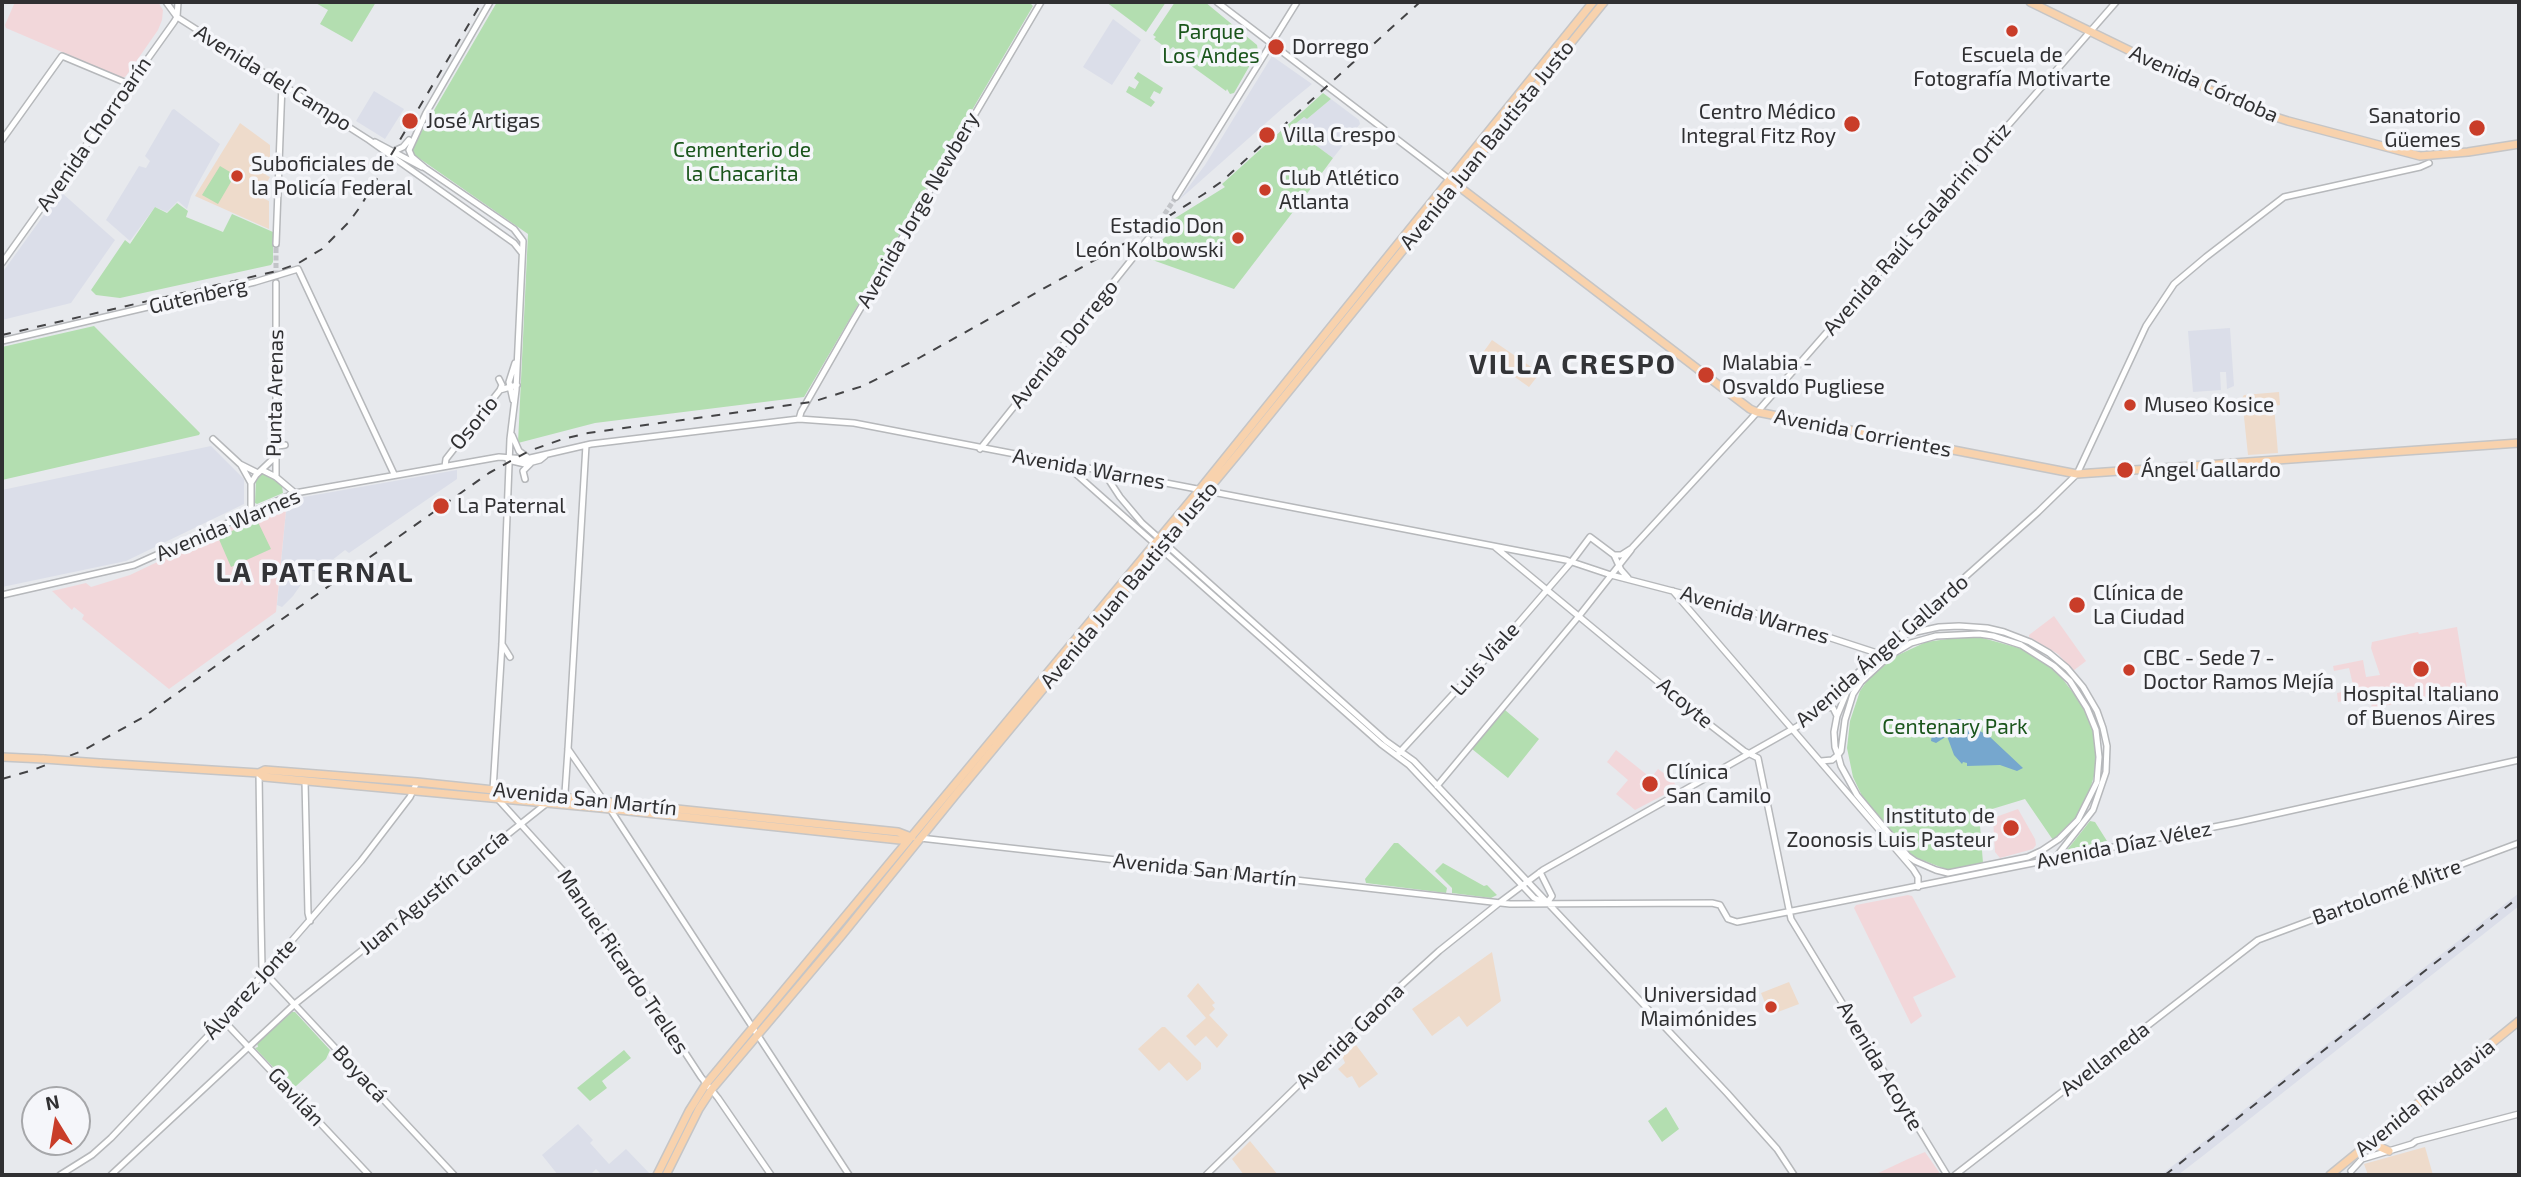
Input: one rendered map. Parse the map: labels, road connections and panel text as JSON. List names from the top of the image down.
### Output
{
  "streets": {
    "main road": [
      "Avenida del Campo",
      "Avenida Córdoba",
      "Avenida Chorroarín",
      "Avenida Juan Bautista Justo",
      "Avenida Jorge Newbery",
      "Avenida Raúl Scalabrini Ortiz",
      "Gutenberg",
      "Avenida Dorrego",
      "Punta Arenas",
      "Osorio",
      "Avenida Corrientes",
      "Avenida Warnes",
      "Avenida Ángel Gallardo",
      "Luis Viale",
      "Acoyte",
      "Avenida San Martín",
      "Avenida Díaz Vélez",
      "Juan Agustín García",
      "Bartolomé Mitre",
      "Manuel Ricardo Trelles",
      "Álvarez Jonte",
      "Avenida Gaona",
      "Avellaneda",
      "Avenida Acoyte",
      "Boyacá",
      "Gavilán",
      "Avenida Rivadavia"
    ]
  },
  "crossings": [
    ["Avenida del Campo", "Avenida Chorroarín"],
    ["Avenida Córdoba", "Avenida Raúl Scalabrini Ortiz"],
    ["Avenida Juan Bautista Justo", "Avenida Corrientes"],
    ["Avenida Juan Bautista Justo", "Avenida Warnes"],
    ["Avenida Juan Bautista Justo", "Avenida San Martín"],
    ["Avenida Juan Bautista Justo", "Manuel Ricardo Trelles"],
    ["Avenida Jorge Newbery", "Avenida Warnes"],
    ["Avenida Raúl Scalabrini Ortiz", "Avenida Corrientes"],
    ["Avenida Raúl Scalabrini Ortiz", "Avenida Warnes"],
    ["Avenida Raúl Scalabrini Ortiz", "Luis Viale"],
    ["Avenida Raúl Scalabrini Ortiz", "Acoyte"],
    ["Gutenberg", "Avenida Warnes"],
    ["Avenida Dorrego", "Avenida Warnes"],
    ["Punta Arenas", "Avenida Warnes"],
    ["Osorio", "Avenida Warnes"],
    ["Avenida Corrientes", "Avenida Ángel Gallardo"],
    ["Avenida Warnes", "Avenida Ángel Gallardo"],
    ["Avenida Warnes", "Luis Viale"],
    ["Avenida Warnes", "Acoyte"],
    ["Avenida Ángel Gallardo", "Acoyte"],
    ["Avenida Ángel Gallardo", "Avenida Gaona"],
    ["Luis Viale", "Acoyte"],
    ["Acoyte", "Avenida Díaz Vélez"],
    ["Acoyte", "Avenida Acoyte"],
    ["Avenida San Martín", "Juan Agustín García"],
    ["Avenida San Martín", "Manuel Ricardo Trelles"],
    ["Avenida San Martín", "Álvarez Jonte"],
    ["Avenida San Martín", "Avenida Gaona"],
    ["Avenida Díaz Vélez", "Avenida Acoyte"],
    ["Juan Agustín García", "Manuel Ricardo Trelles"],
    ["Juan Agustín García", "Boyacá"],
    ["Juan Agustín García", "Gavilán"],
    ["Bartolomé Mitre", "Avellaneda"],
    ["Álvarez Jonte", "Boyacá"],
    ["Álvarez Jonte", "Gavilán"]
  ],
  "districts": ["VILLA CRESPO", "LA PATERNAL"],
  "parks": ["Parque Los Andes", "Cementerio de la Chacarita", "Centenary Park"],
  "places": [
    "Escuela de Fotografía Motivarte",
    "Dorrego",
    "José Artigas",
    "Centro Médico Integral Fitz Roy",
    "Sanatorio Güemes",
    "Villa Crespo",
    "Suboficiales de la Policía Federal",
    "Club Atlético Atlanta",
    "Estadio Don León Kolbowski",
    "Malabia - Osvaldo Pugliese",
    "Museo Kosice",
    "Ángel Gallardo",
    "La Paternal",
    "Clínica de La Ciudad",
    "Hospital Italiano of Buenos Aires",
    "CBC - Sede 7 - Doctor Ramos Mejía",
    "Clínica San Camilo",
    "Instituto de Zoonosis Luis Pasteur",
    "Universidad Maimónides"
  ],
  "north": "top"
}
